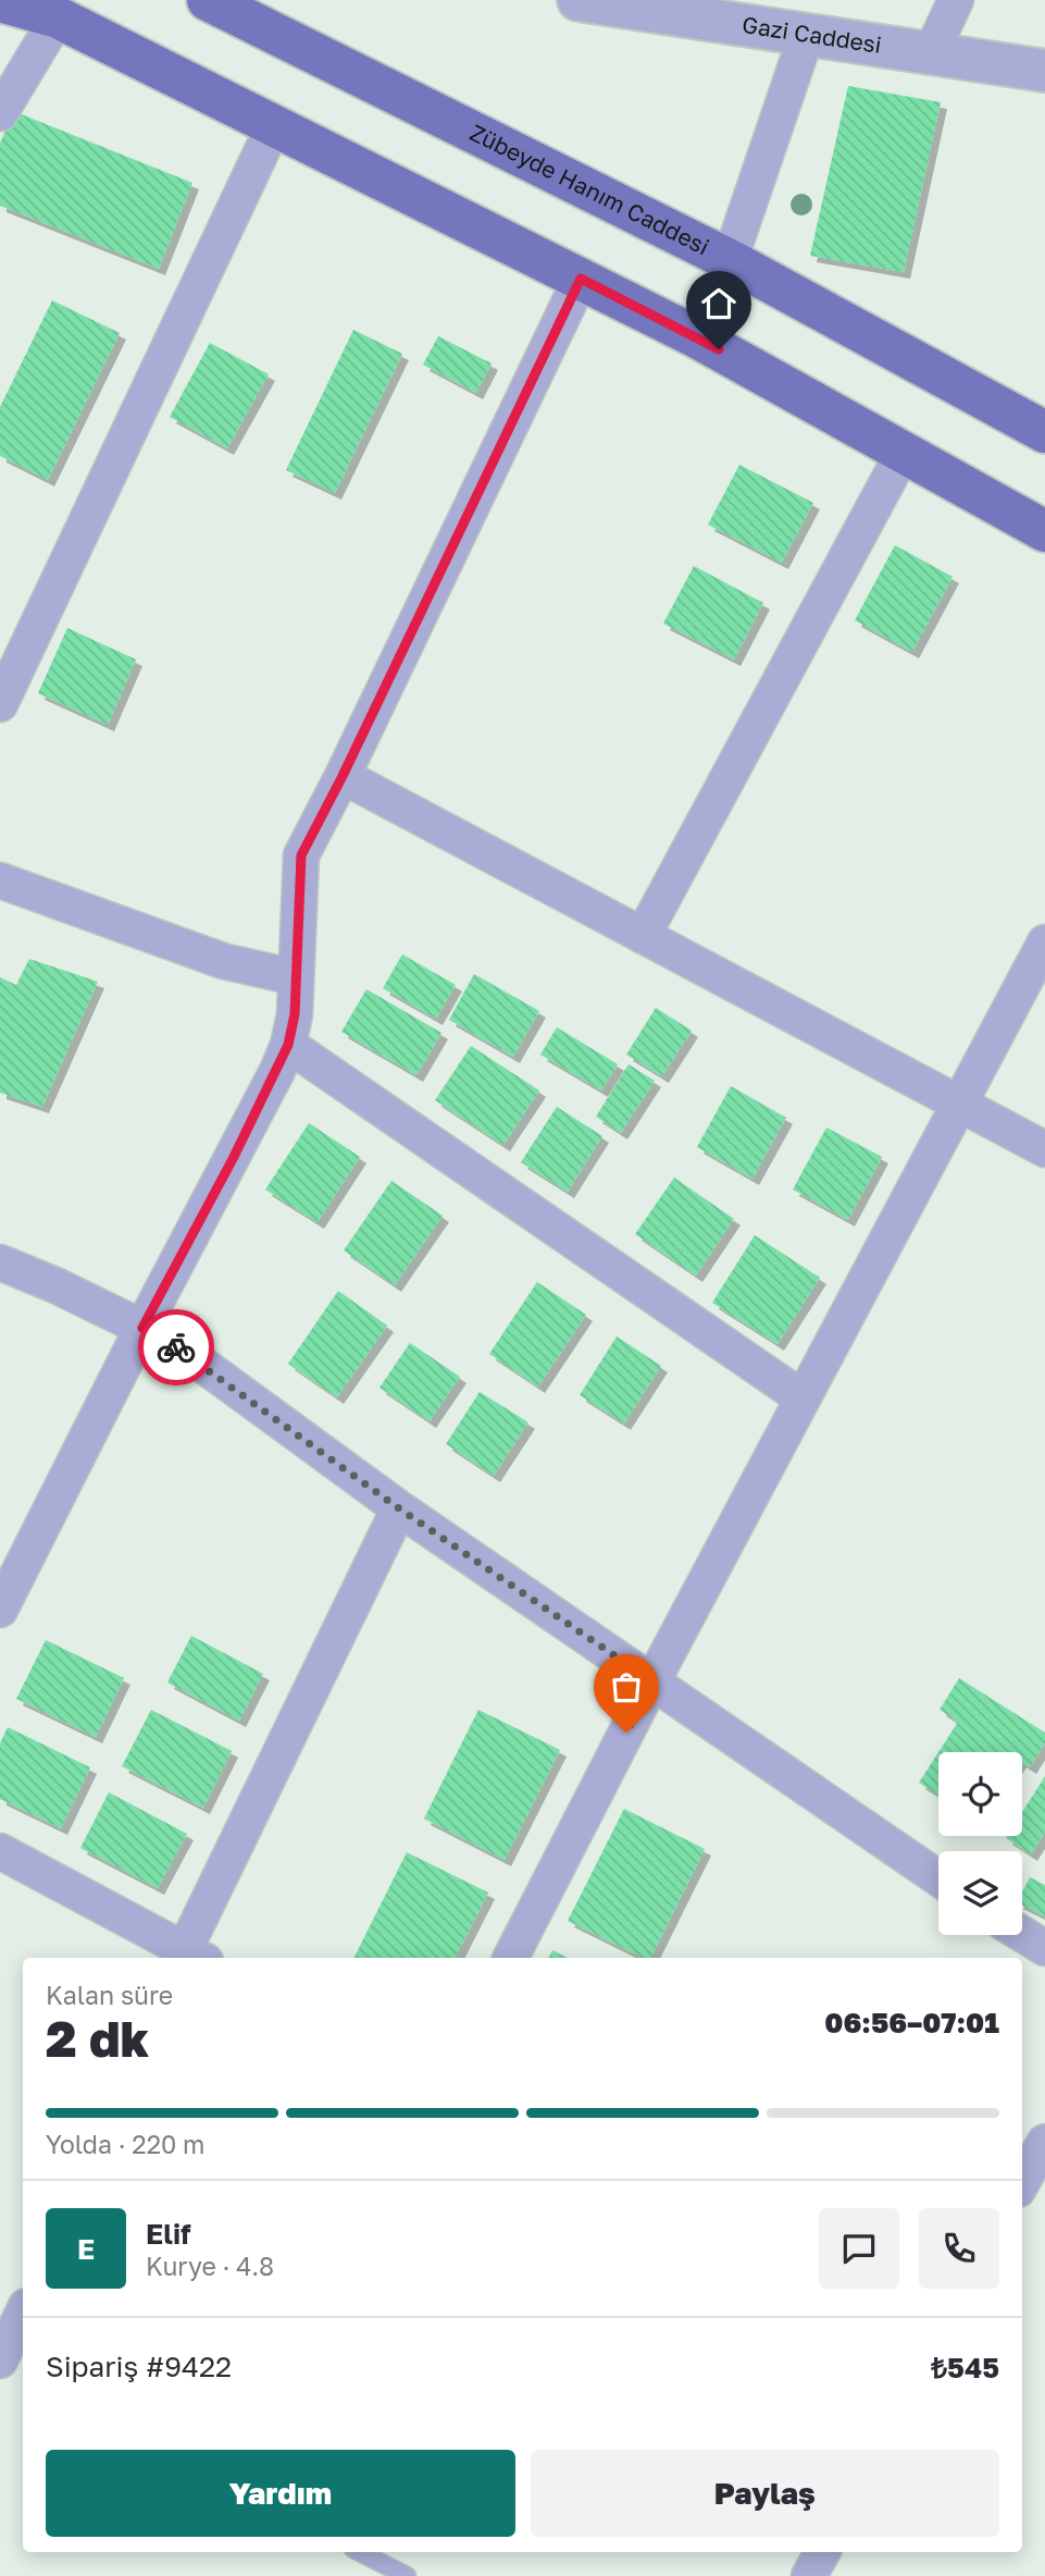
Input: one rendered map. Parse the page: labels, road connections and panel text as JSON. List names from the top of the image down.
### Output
{
  "streets": {
    "main road": ["Zübeyde Hanım Caddesi"],
    "street": ["Gazi Caddesi"]
  },
  "page": {
    "heading": ["2 dk", "Kalan süre", "06:56–07:01"],
    "panel": [
      "Elif",
      "Kurye · 4.8",
      "Sipariş #9422",
      "₺545"
    ],
    "bar": "Yolda · 220 m",
    "round": "E",
    "buttons": ["Yardım", "Paylaş"]
  }
}
